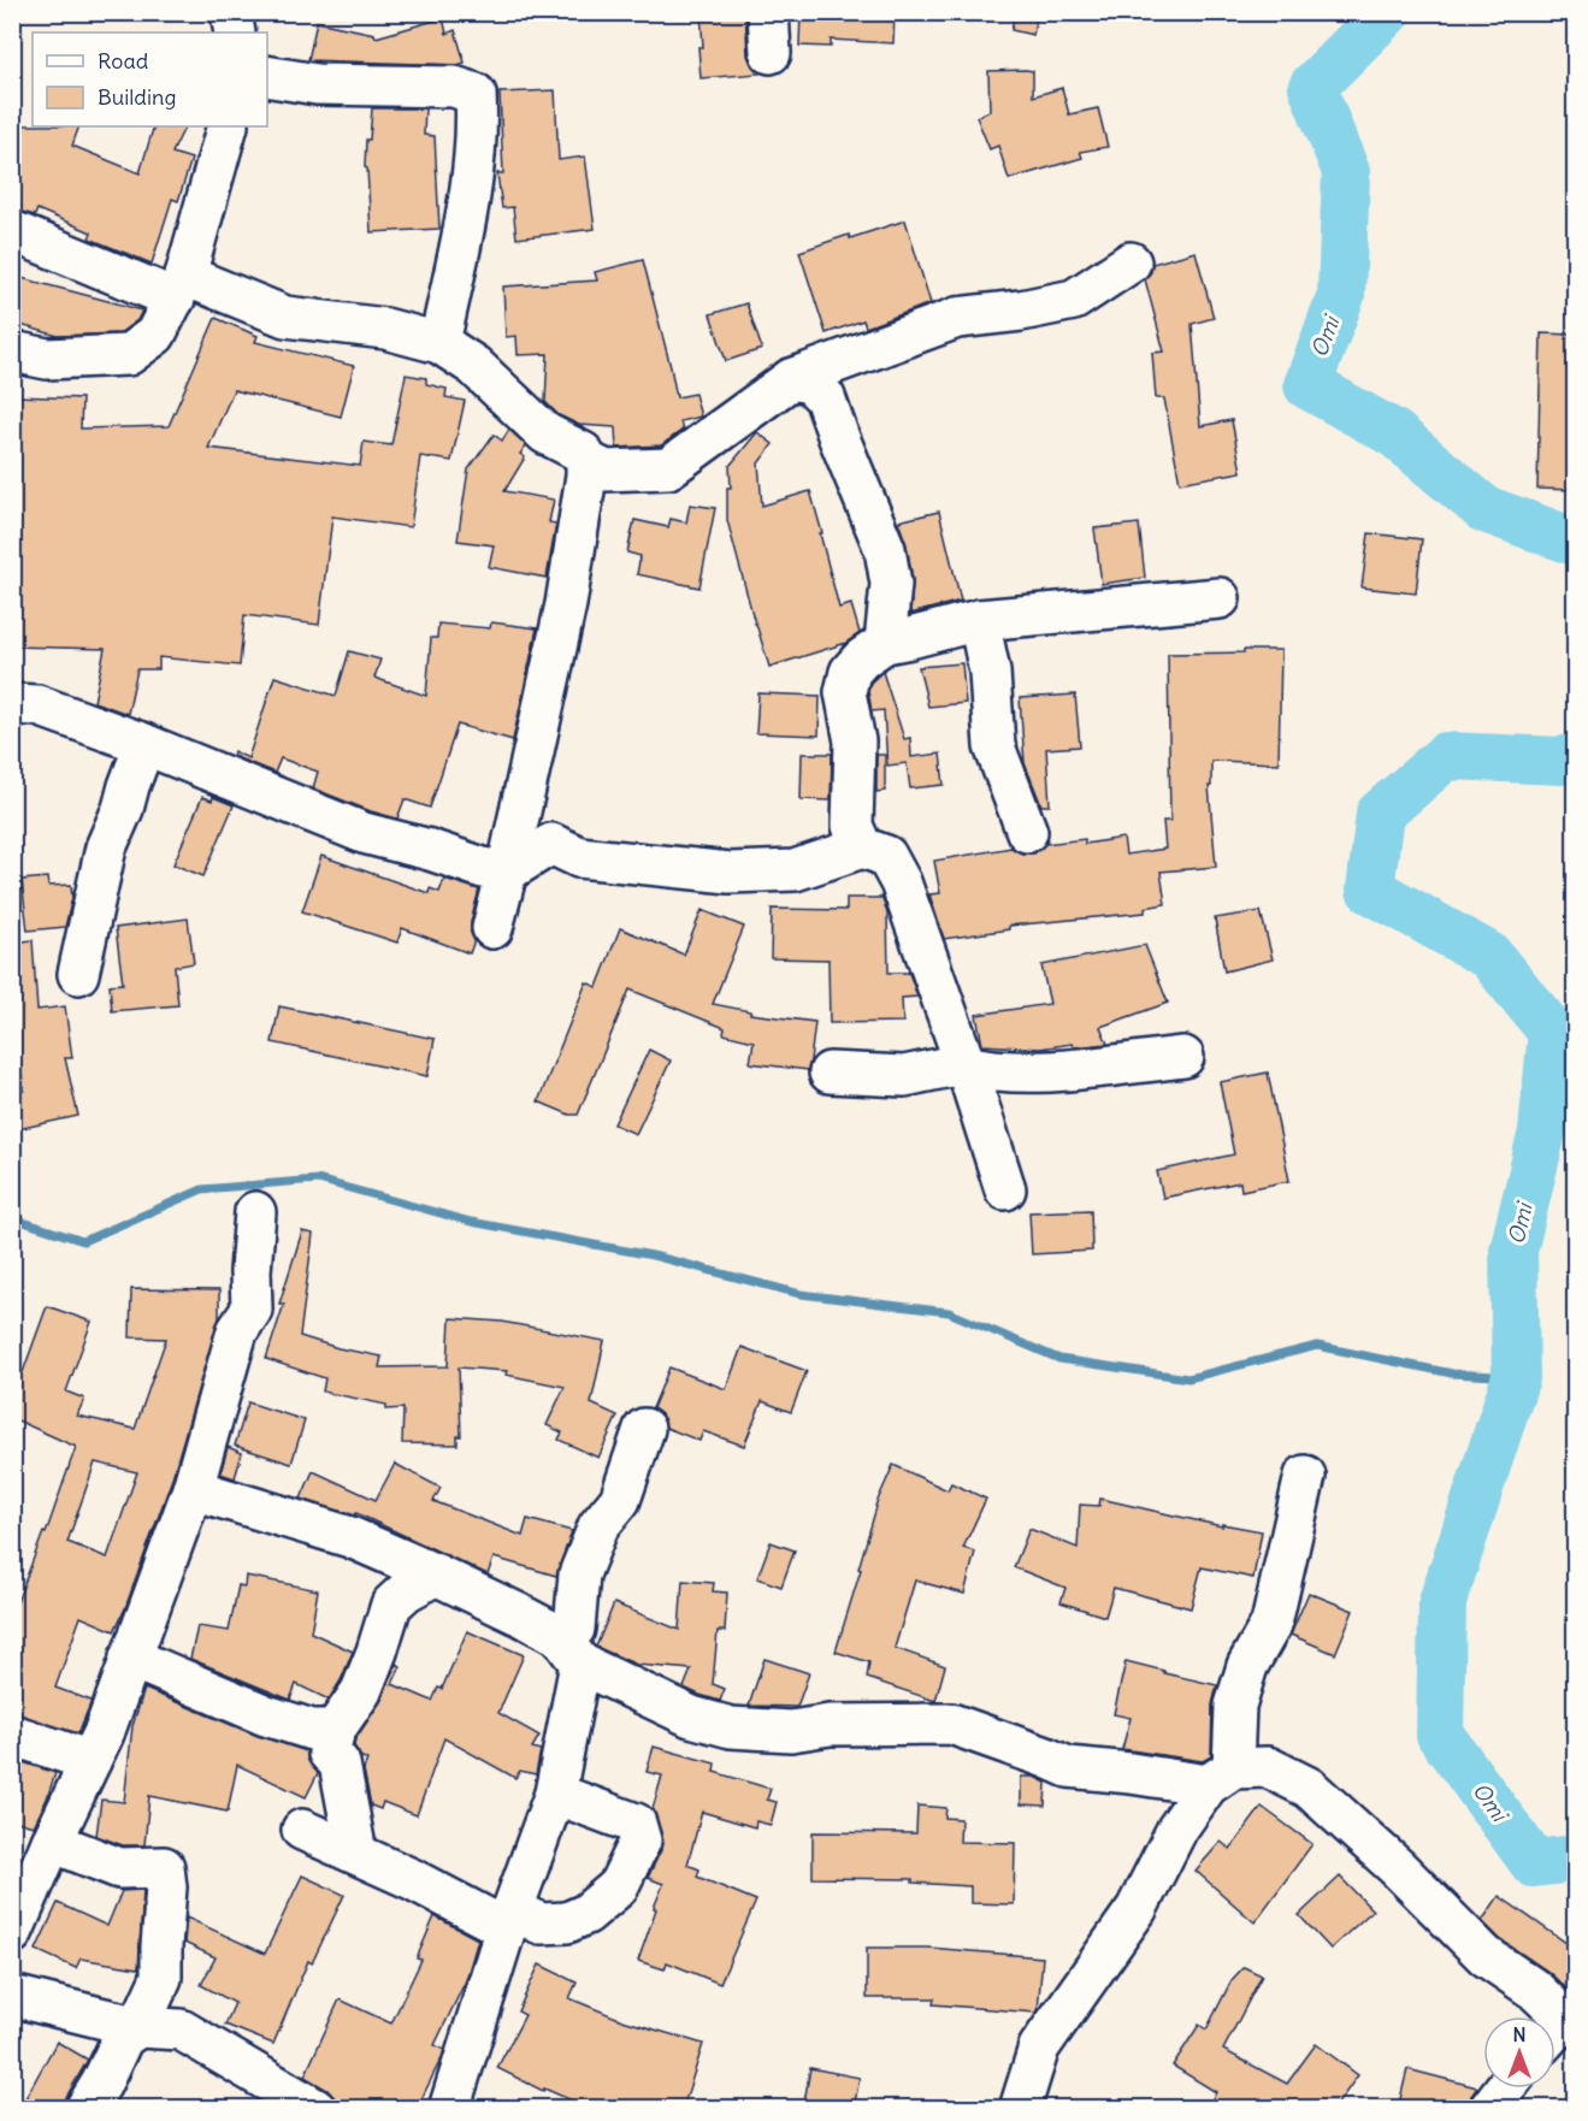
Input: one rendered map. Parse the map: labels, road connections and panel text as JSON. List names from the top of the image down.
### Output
{
  "water": ["Omi"],
  "legend": ["Road", "Building"],
  "north": "top"
}
